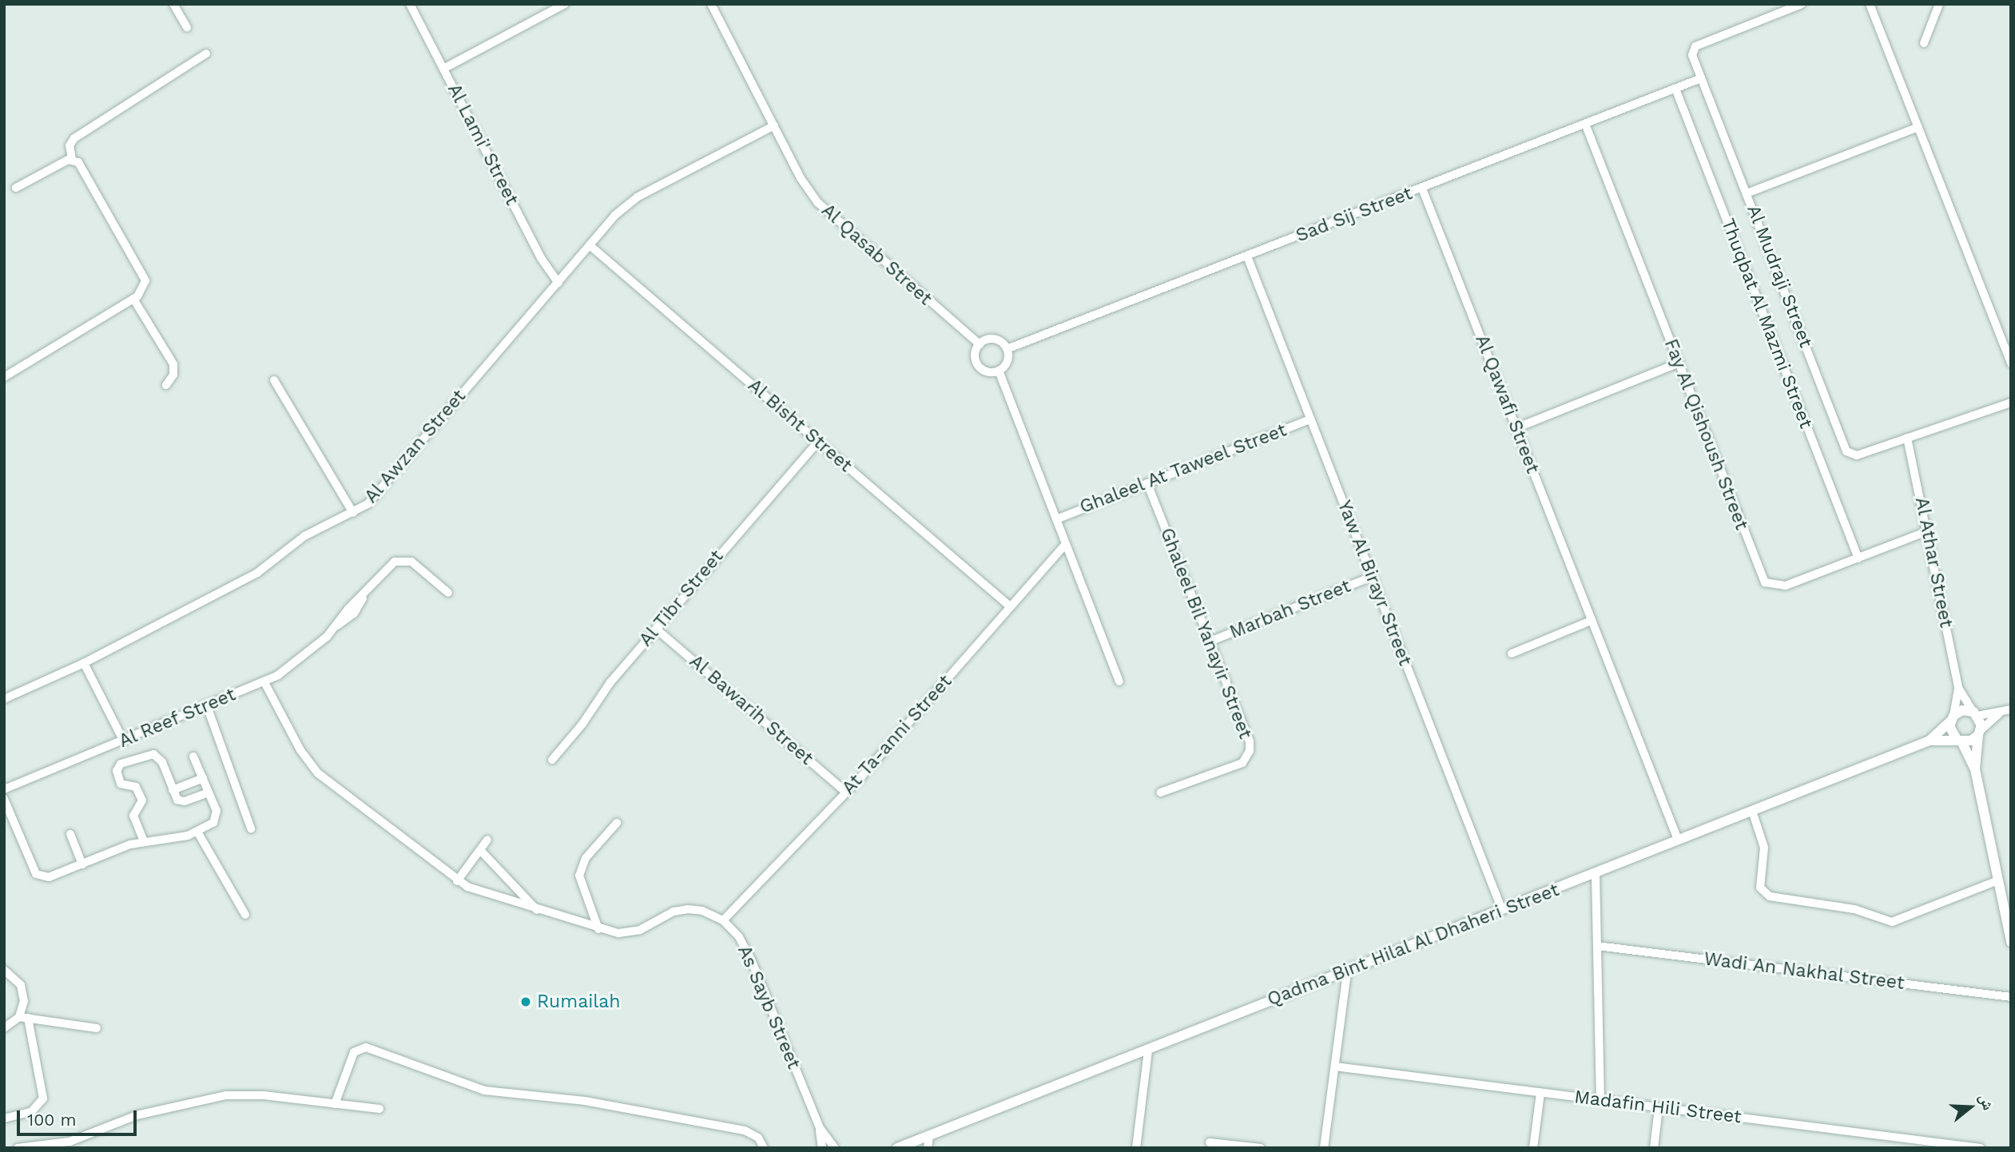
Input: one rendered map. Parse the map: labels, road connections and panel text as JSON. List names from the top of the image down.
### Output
{
  "streets": {
    "street": [
      "Al Lami' Street",
      "Sad Sij Street",
      "Al Qasab Street",
      "Al Mudraji Street",
      "Thuqbat Al Mazmi Street",
      "Al Qawafi Street",
      "Al Bisht Street",
      "Fay Al Qishoush Street",
      "Al Awzan Street",
      "Ghaleel At Taweel Street",
      "Al Athar Street",
      "Yaw Al Birayr Street",
      "Al Tibr Street",
      "Marbah Street",
      "Ghaleel Bil Yanayir Street",
      "Al Bawarih Street",
      "Al Reef Street",
      "At Ta-anni Street",
      "Qadma Bint Hilal Al Dhaheri Street",
      "Wadi An Nakhal Street",
      "As Sayb Street",
      "Madafin Hili Street"
    ]
  },
  "crossings": [
    ["Al Lami' Street", "Al Awzan Street"],
    ["Sad Sij Street", "Al Qasab Street"],
    ["Sad Sij Street", "Al Mudraji Street"],
    ["Sad Sij Street", "Thuqbat Al Mazmi Street"],
    ["Sad Sij Street", "Al Qawafi Street"],
    ["Sad Sij Street", "Fay Al Qishoush Street"],
    ["Sad Sij Street", "Yaw Al Birayr Street"],
    ["Al Qasab Street", "Al Awzan Street"],
    ["Al Mudraji Street", "Al Athar Street"],
    ["Thuqbat Al Mazmi Street", "Fay Al Qishoush Street"],
    ["Al Qawafi Street", "Qadma Bint Hilal Al Dhaheri Street"],
    ["Al Bisht Street", "Al Awzan Street"],
    ["Al Bisht Street", "Al Tibr Street"],
    ["Al Bisht Street", "At Ta-anni Street"],
    ["Fay Al Qishoush Street", "Al Athar Street"],
    ["Ghaleel At Taweel Street", "Yaw Al Birayr Street"],
    ["Ghaleel At Taweel Street", "Ghaleel Bil Yanayir Street"],
    ["Al Athar Street", "Qadma Bint Hilal Al Dhaheri Street"],
    ["Yaw Al Birayr Street", "Marbah Street"],
    ["Yaw Al Birayr Street", "Qadma Bint Hilal Al Dhaheri Street"],
    ["Al Tibr Street", "Al Bawarih Street"],
    ["Marbah Street", "Ghaleel Bil Yanayir Street"],
    ["Al Bawarih Street", "At Ta-anni Street"],
    ["Al Reef Street", "As Sayb Street"],
    ["At Ta-anni Street", "As Sayb Street"]
  ],
  "places": ["Rumailah"],
  "scale_bar": "100 m",
  "north": "right"
}
